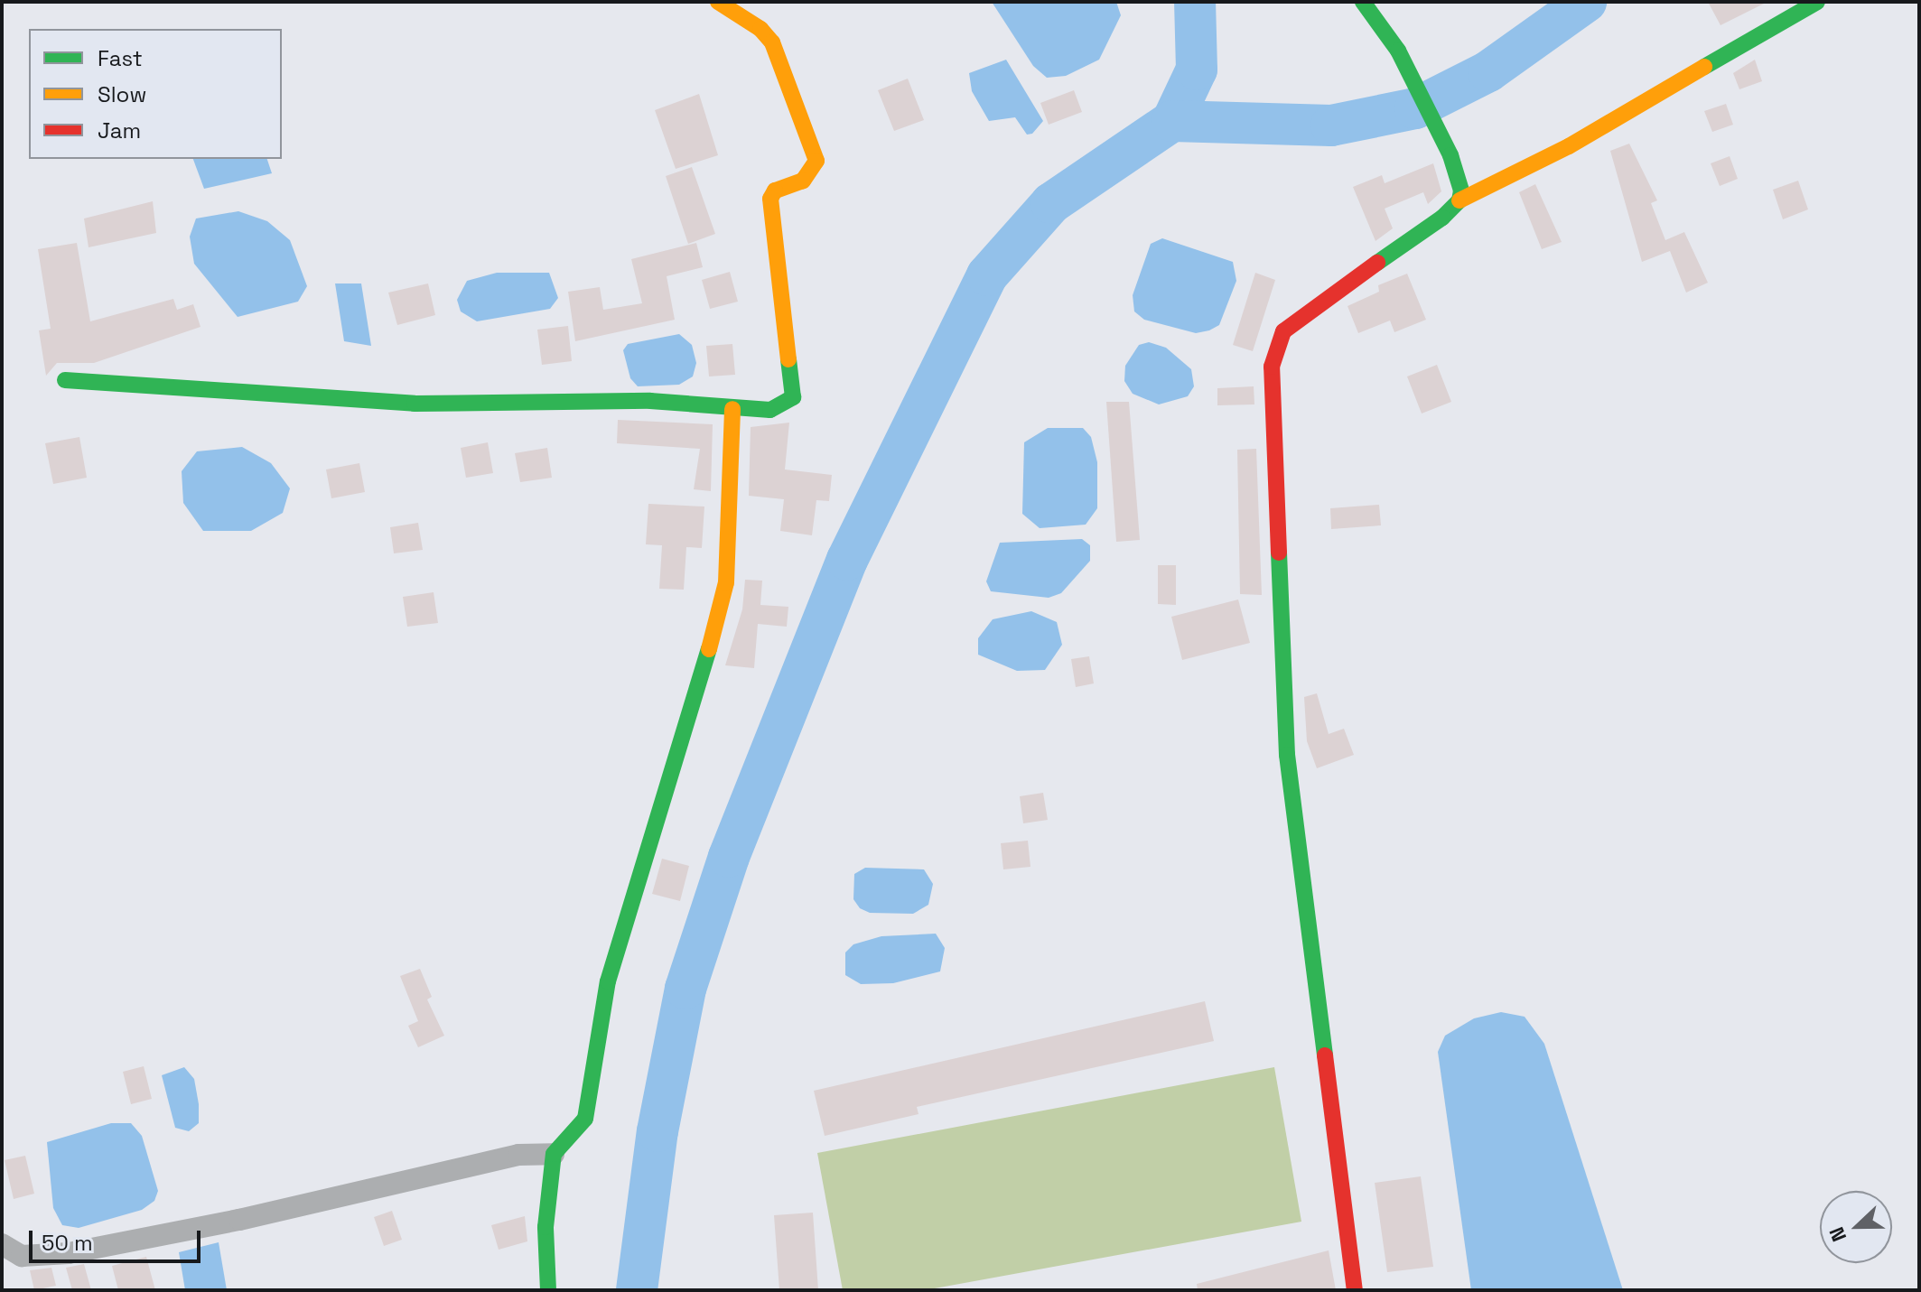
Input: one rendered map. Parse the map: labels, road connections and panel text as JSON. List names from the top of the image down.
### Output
{
  "legend": ["Fast", "Slow", "Jam"],
  "scale_bar": "50 m",
  "north": "left"
}
